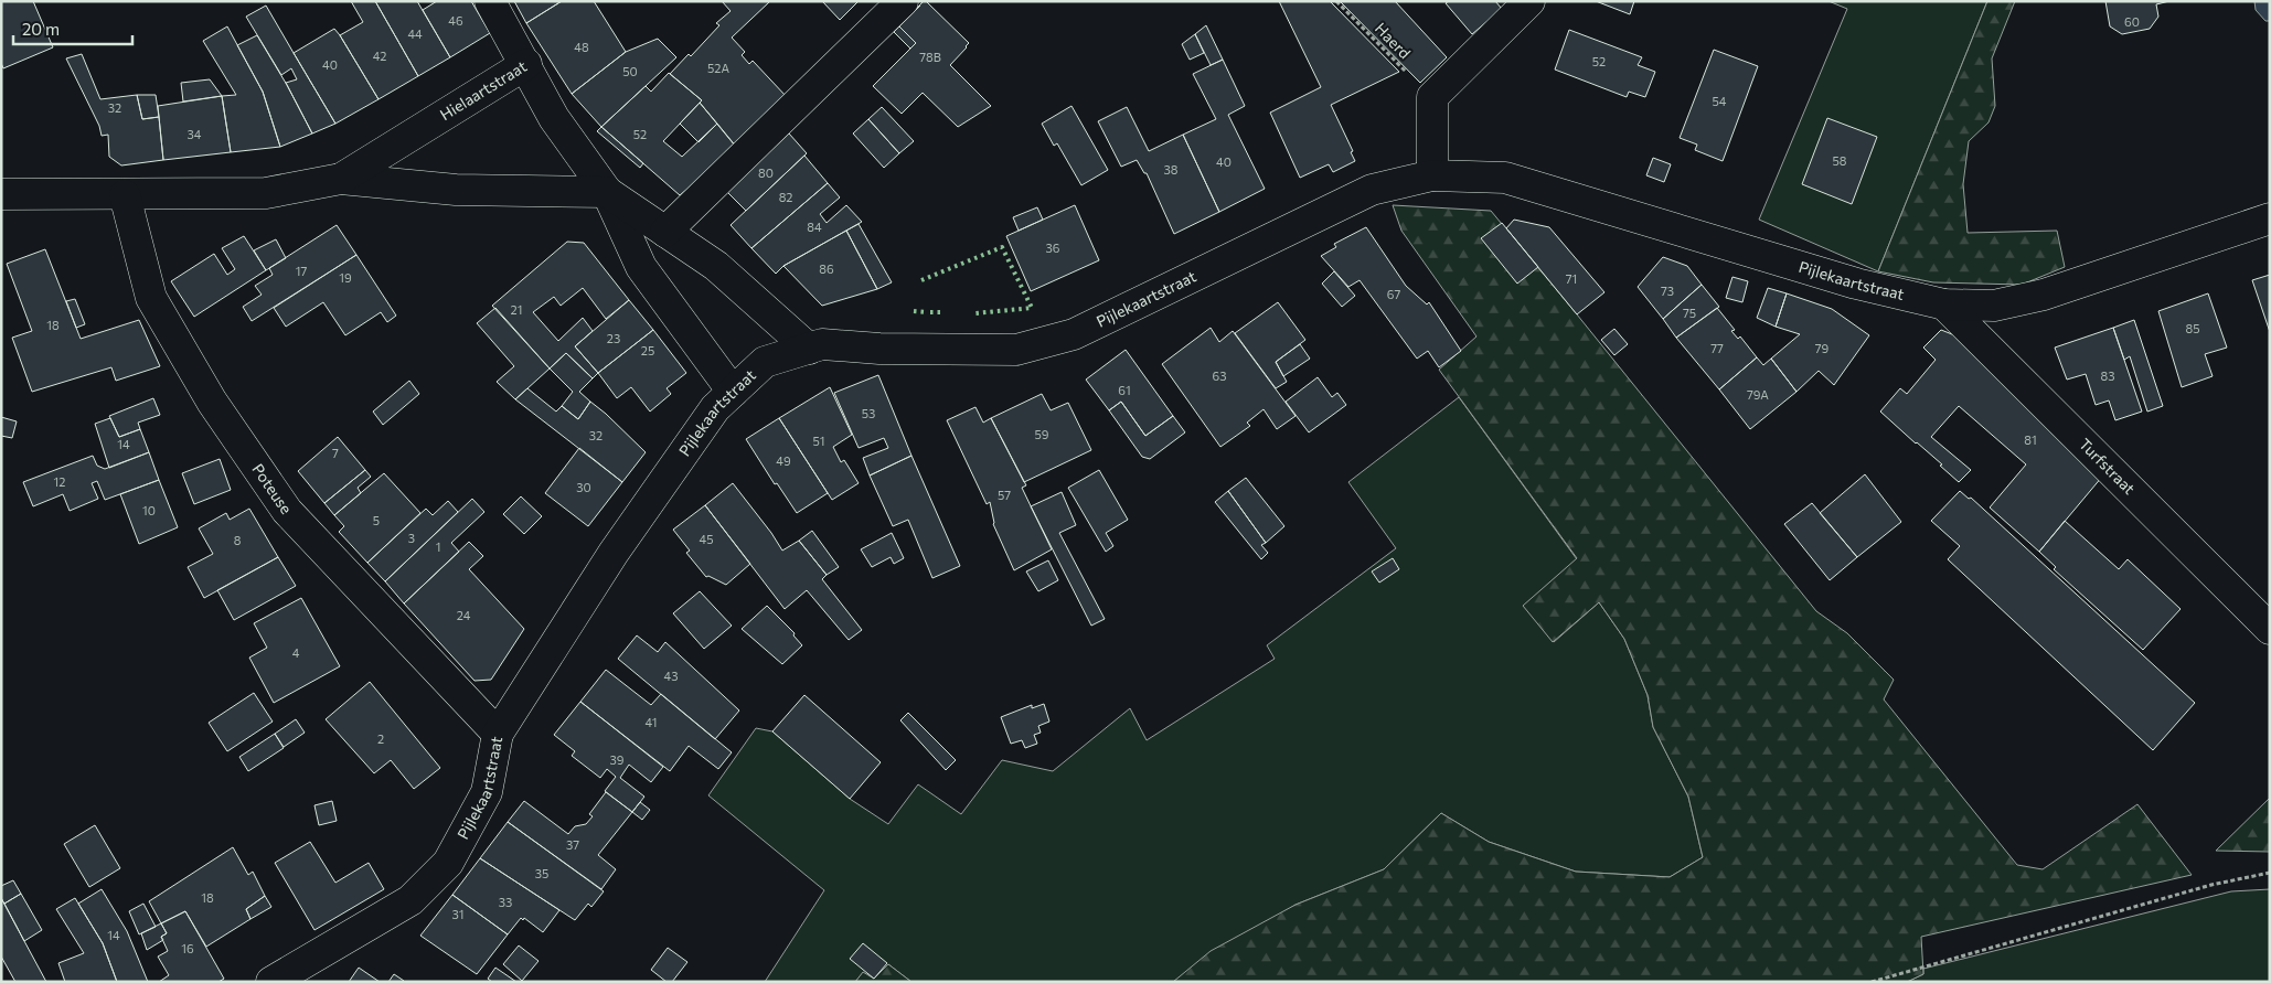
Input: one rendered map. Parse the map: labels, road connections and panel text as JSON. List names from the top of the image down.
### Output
{
  "streets": {
    "street": [
      "Hielaartstraat",
      "Pijlekaartstraat",
      "Turfstraat",
      "Poteuse"
    ],
    "path": ["Haerd"]
  },
  "crossings": [
    ["Hielaartstraat", "Pijlekaartstraat"],
    ["Hielaartstraat", "Poteuse"],
    ["Pijlekaartstraat", "Turfstraat"],
    ["Pijlekaartstraat", "Poteuse"]
  ],
  "house_numbers": [
    "46",
    "60",
    "44",
    "48",
    "42",
    "78B",
    "52",
    "40",
    "52A",
    "50",
    "54",
    "32",
    "34",
    "52",
    "58",
    "40",
    "38",
    "80",
    "82",
    "84",
    "36",
    "86",
    "17",
    "19",
    "71",
    "73",
    "67",
    "21",
    "75",
    "18",
    "85",
    "23",
    "77",
    "79",
    "25",
    "63",
    "83",
    "61",
    "79A",
    "53",
    "59",
    "32",
    "81",
    "51",
    "14",
    "7",
    "49",
    "12",
    "30",
    "57",
    "10",
    "5",
    "3",
    "45",
    "8",
    "1",
    "24",
    "4",
    "43",
    "41",
    "2",
    "39",
    "37",
    "35",
    "18",
    "33",
    "31",
    "14",
    "16"
  ],
  "scale_bar": "20 m"
}
